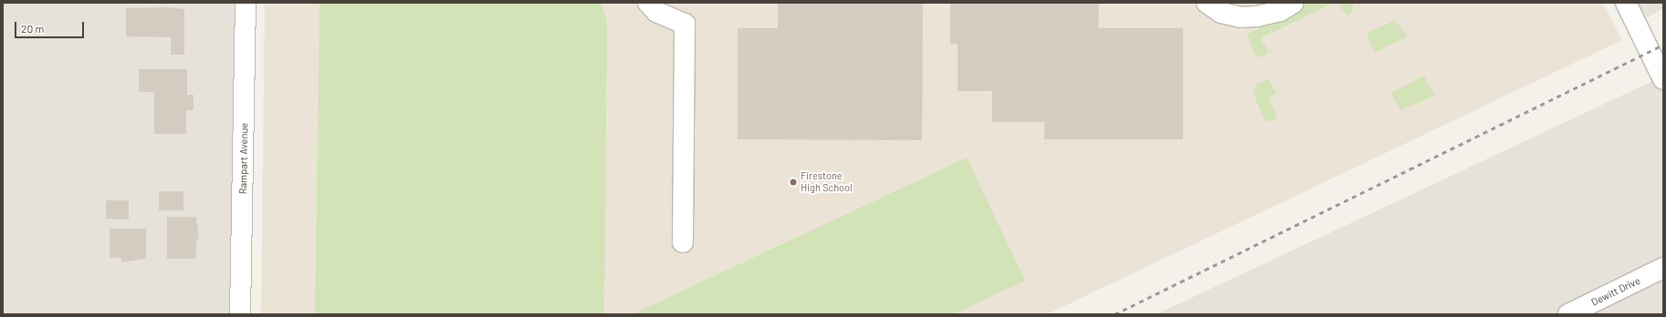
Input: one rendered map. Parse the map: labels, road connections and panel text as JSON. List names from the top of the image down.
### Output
{
  "streets": {
    "street": ["Rampart Avenue", "Dewitt Drive"]
  },
  "places": ["Firestone High School"],
  "scale_bar": "20 m"
}
